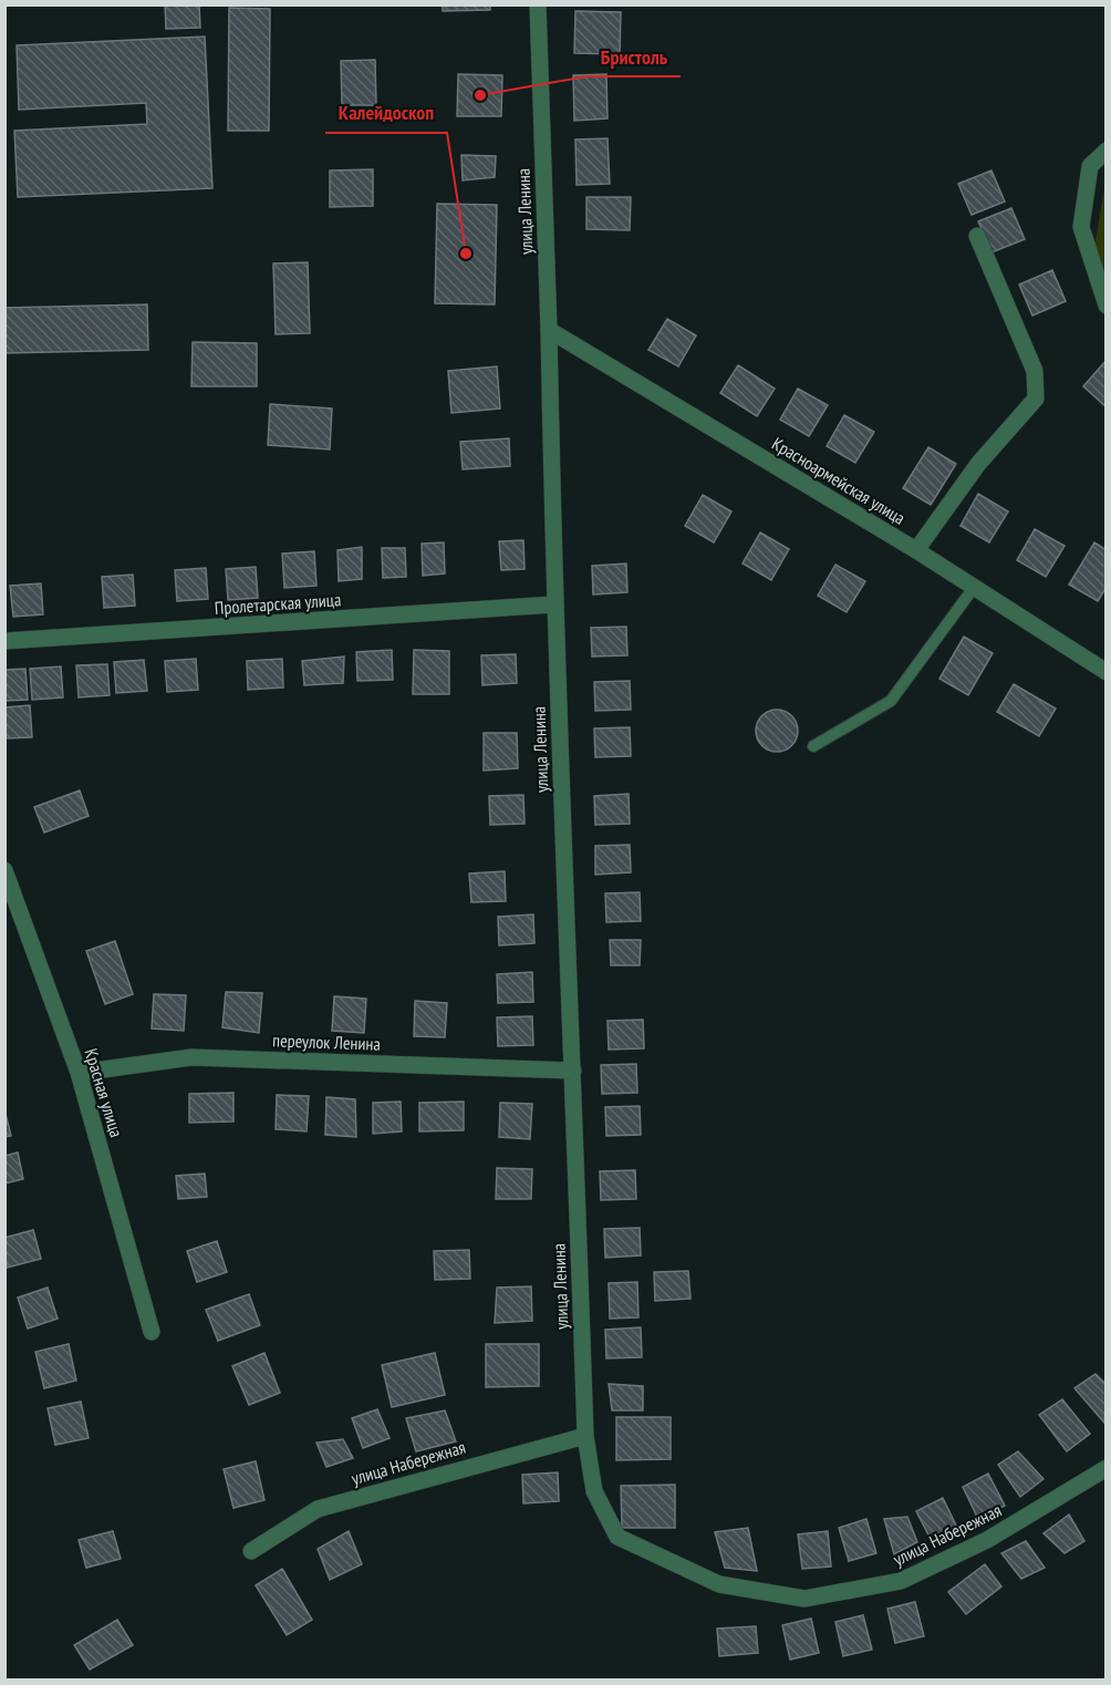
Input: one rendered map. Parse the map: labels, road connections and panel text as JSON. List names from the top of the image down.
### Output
{
  "streets": {
    "street": [
      "улица Ленина",
      "Красноармейская улица",
      "Пролетарская улица",
      "переулок Ленина",
      "Красная улица",
      "улица Набережная"
    ]
  },
  "crossings": [
    ["улица Ленина", "Красноармейская улица"],
    ["улица Ленина", "Пролетарская улица"],
    ["улица Ленина", "переулок Ленина"],
    ["улица Ленина", "улица Набережная"],
    ["переулок Ленина", "Красная улица"]
  ],
  "places": ["Бристоль", "Калейдоскоп"]
}
